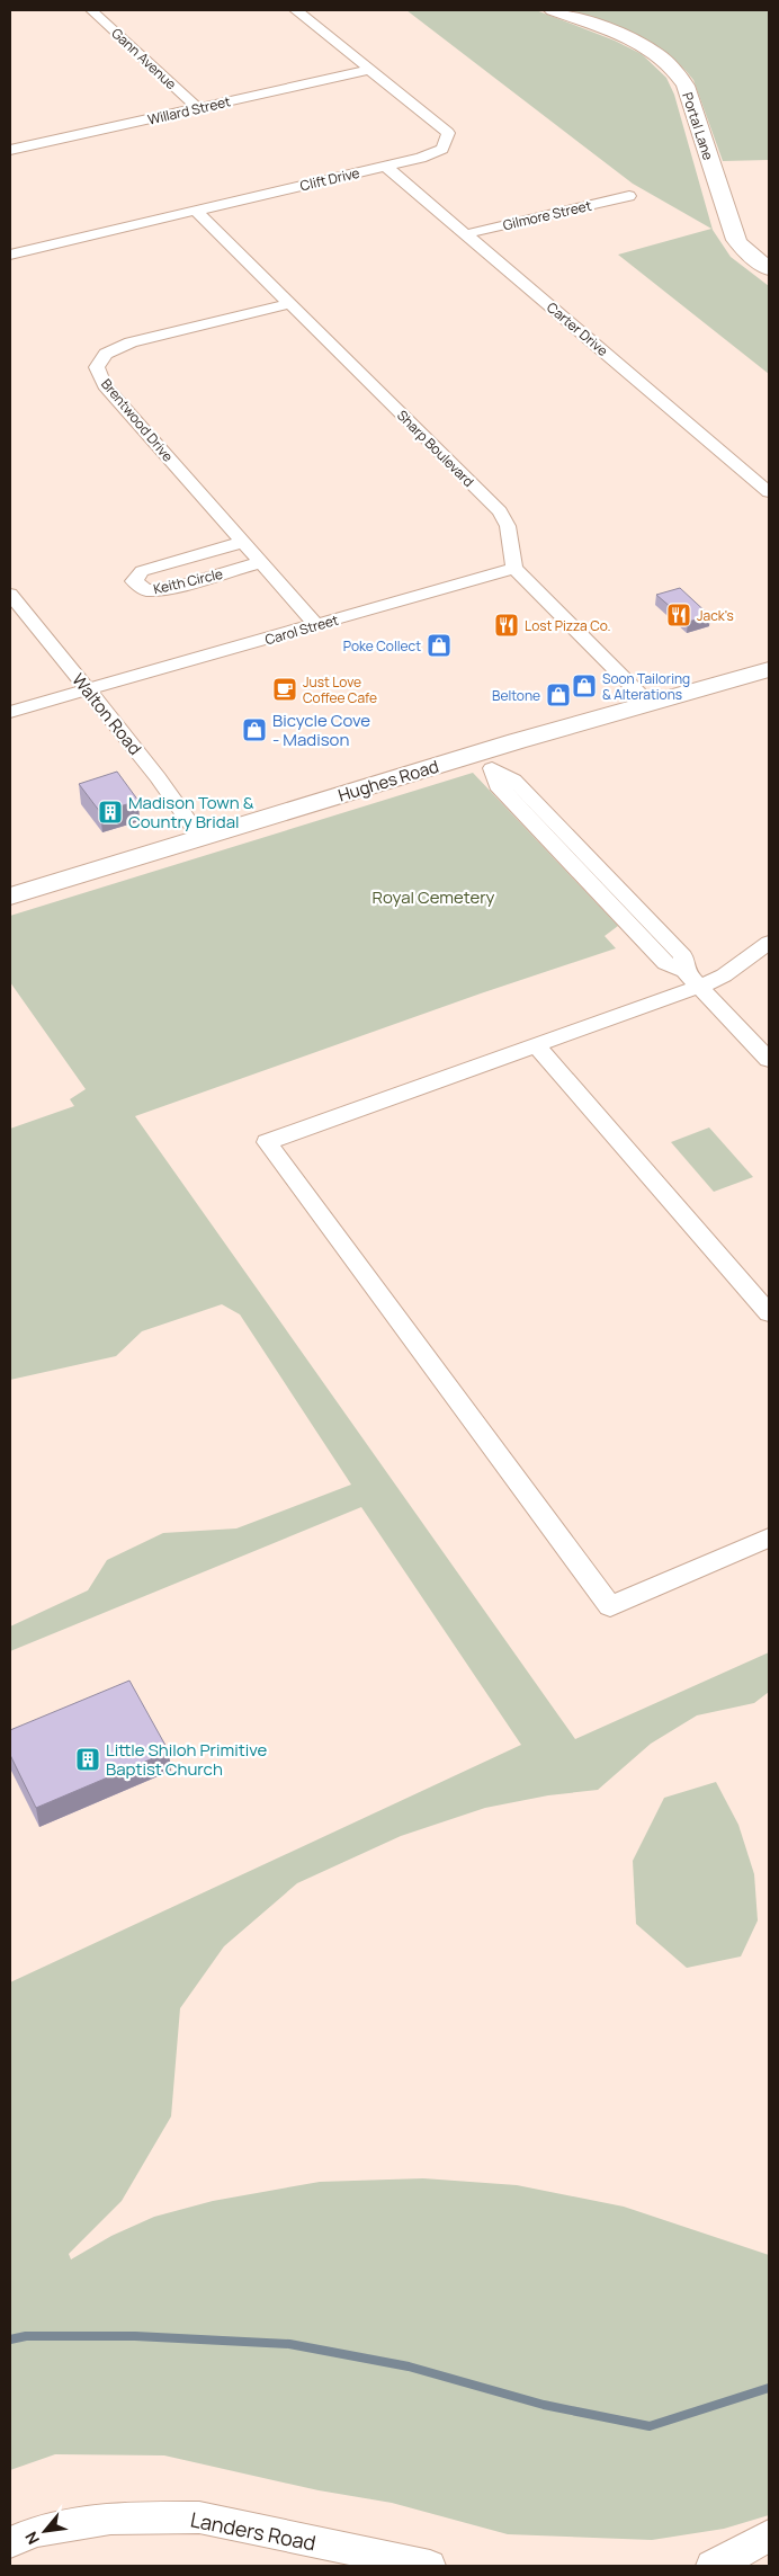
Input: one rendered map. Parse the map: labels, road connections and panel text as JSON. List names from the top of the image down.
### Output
{
  "streets": {
    "street": [
      "Gann Avenue",
      "Willard Street",
      "Portal Lane",
      "Clift Drive",
      "Gilmore Street",
      "Carter Drive",
      "Brentwood Drive",
      "Sharp Boulevard",
      "Keith Circle",
      "Carol Street",
      "Walton Road",
      "Hughes Road",
      "Landers Road"
    ]
  },
  "crossings": [
    ["Gann Avenue", "Willard Street"],
    ["Willard Street", "Clift Drive"],
    ["Clift Drive", "Carter Drive"],
    ["Clift Drive", "Sharp Boulevard"],
    ["Gilmore Street", "Carter Drive"],
    ["Brentwood Drive", "Sharp Boulevard"],
    ["Brentwood Drive", "Keith Circle"],
    ["Brentwood Drive", "Carol Street"],
    ["Sharp Boulevard", "Carol Street"],
    ["Carol Street", "Walton Road"],
    ["Walton Road", "Hughes Road"]
  ],
  "parks": ["Royal Cemetery"],
  "places": {
    "restaurant": ["Jack's", "Lost Pizza Co."],
    "shop": [
      "Poke Collect",
      "Soon Tailoring & Alterations",
      "Beltone",
      "Bicycle Cove - Madison"
    ],
    "cafe": ["Just Love Coffee Cafe"],
    "building": ["Madison Town & Country Bridal", "Little Shiloh Primitive Baptist Church"]
  },
  "north": "bottom left"
}
